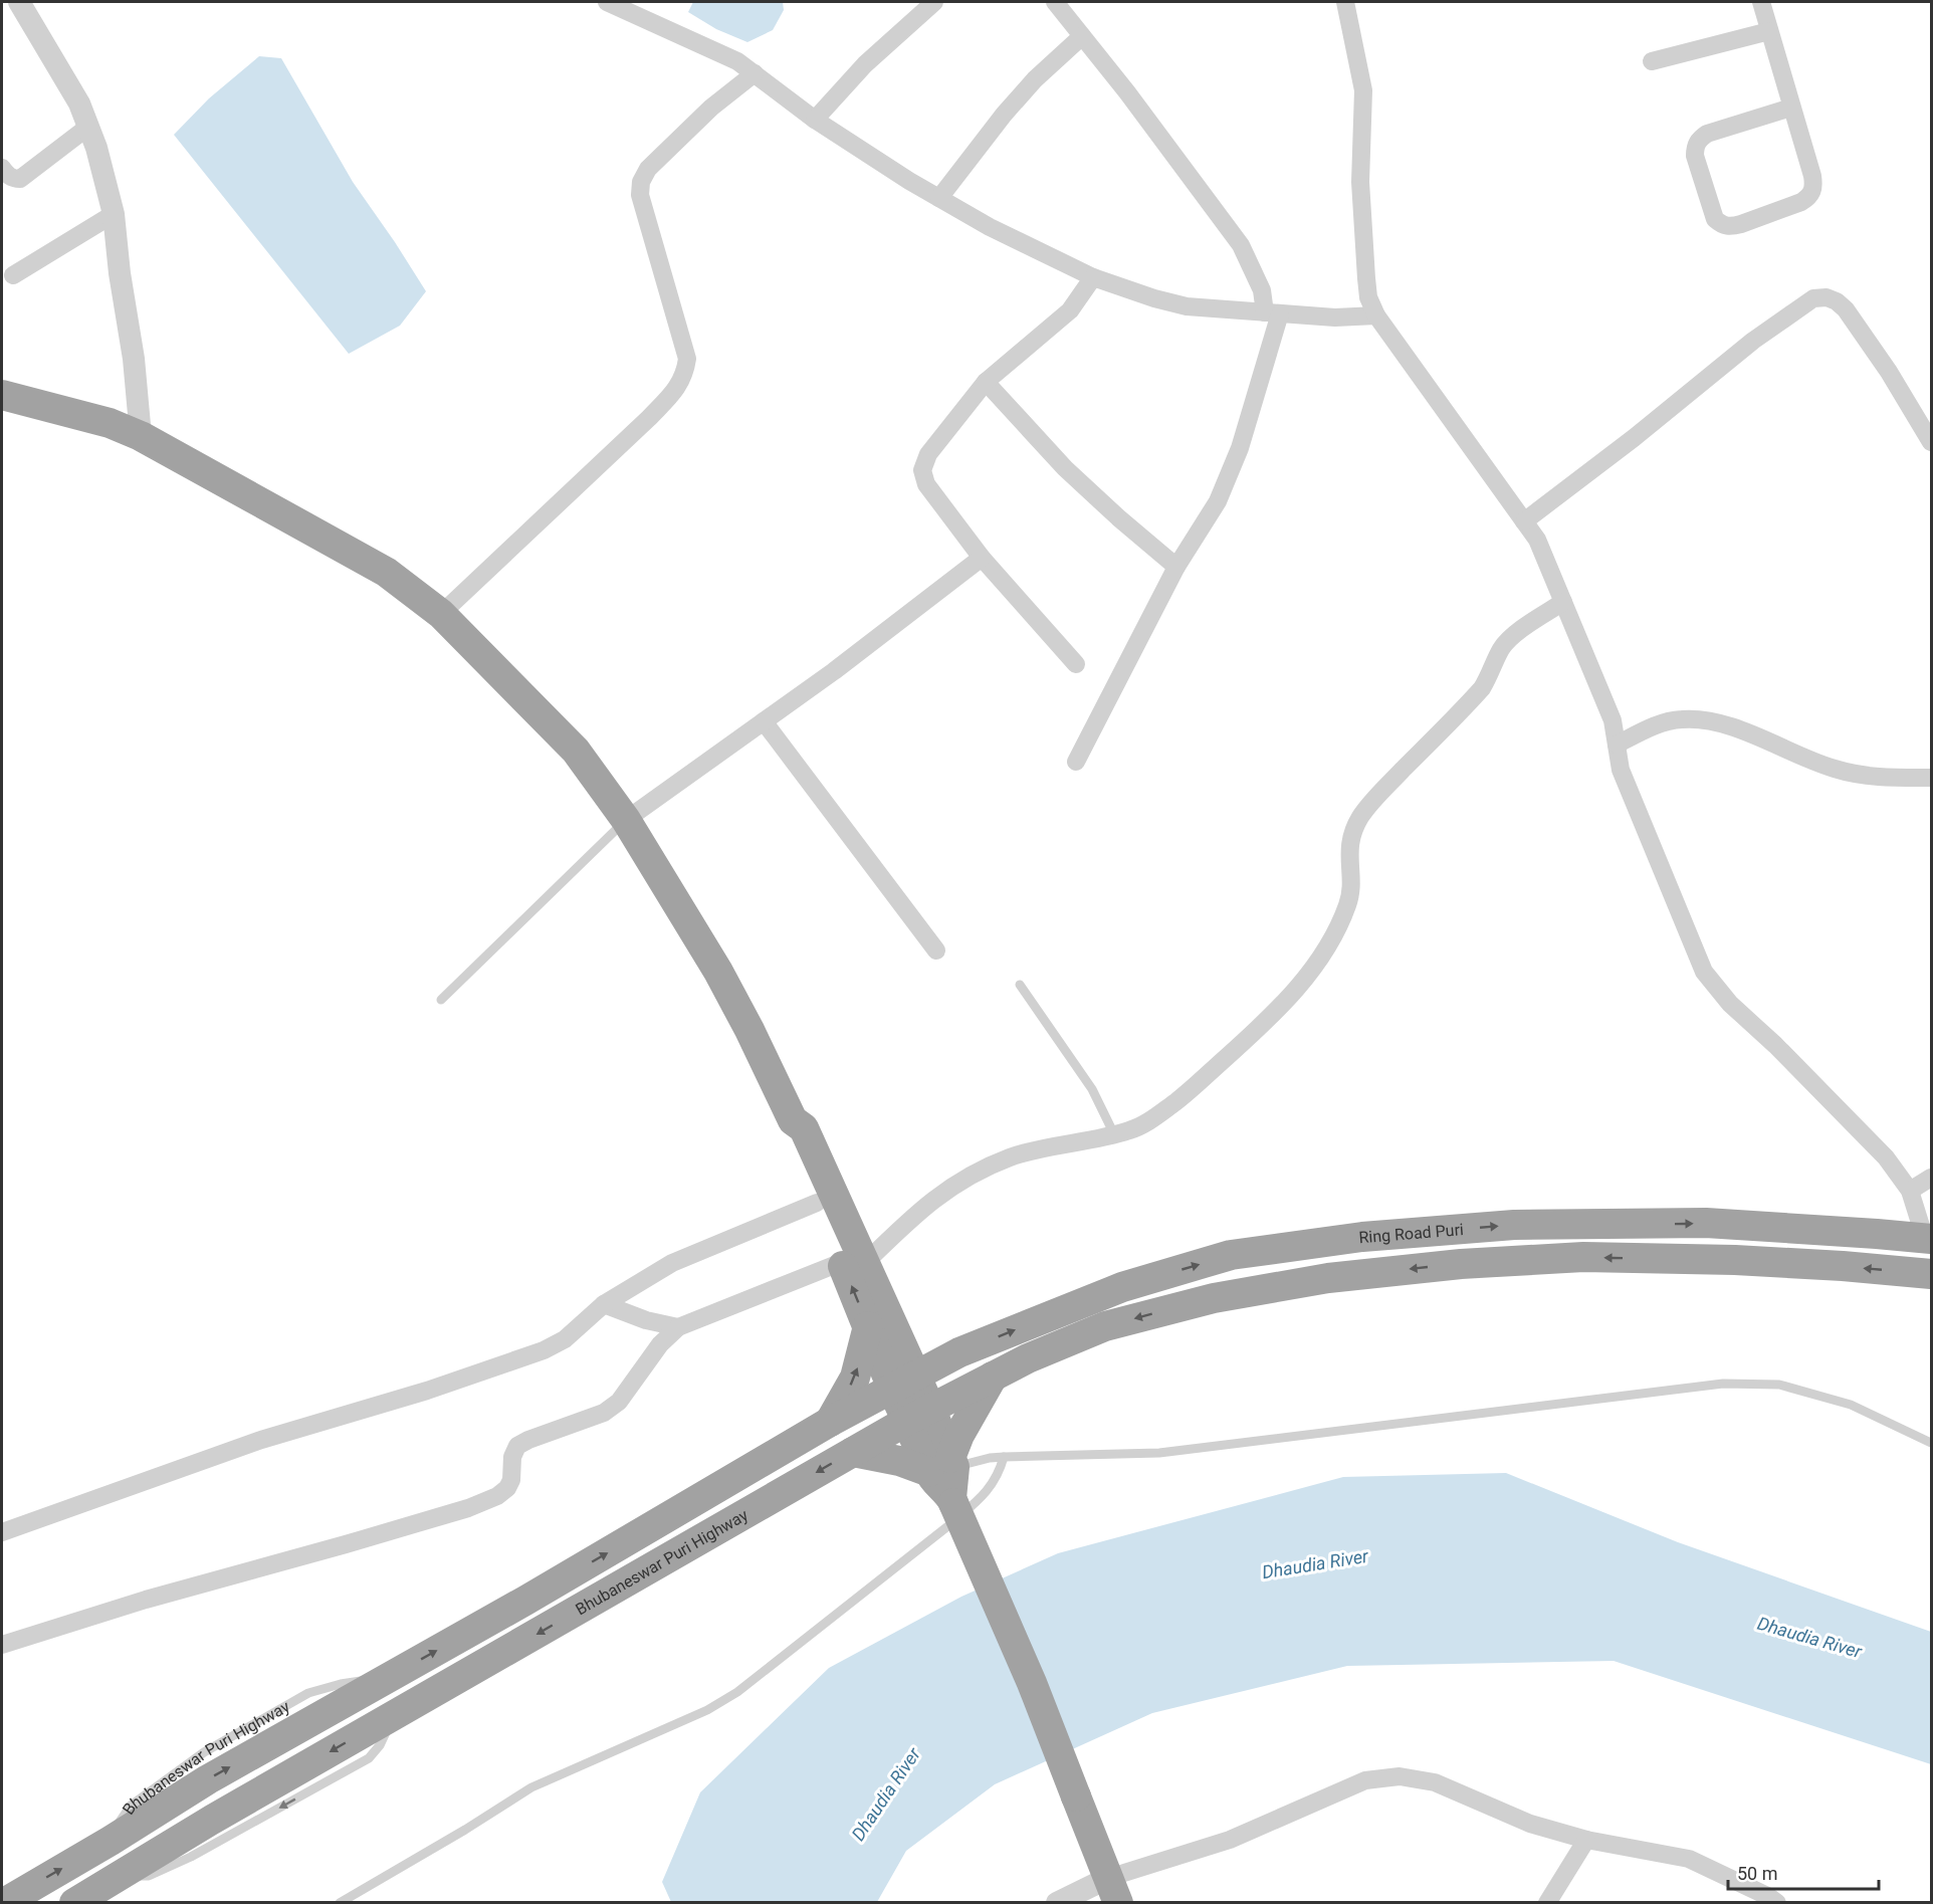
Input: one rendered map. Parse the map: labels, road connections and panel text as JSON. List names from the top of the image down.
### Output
{
  "streets": {
    "highway": ["Ring Road Puri", "Bhubaneswar Puri Highway"]
  },
  "crossings": [
    ["Ring Road Puri", "Bhubaneswar Puri Highway"]
  ],
  "water": ["Dhaudia River"],
  "scale_bar": "50 m"
}
